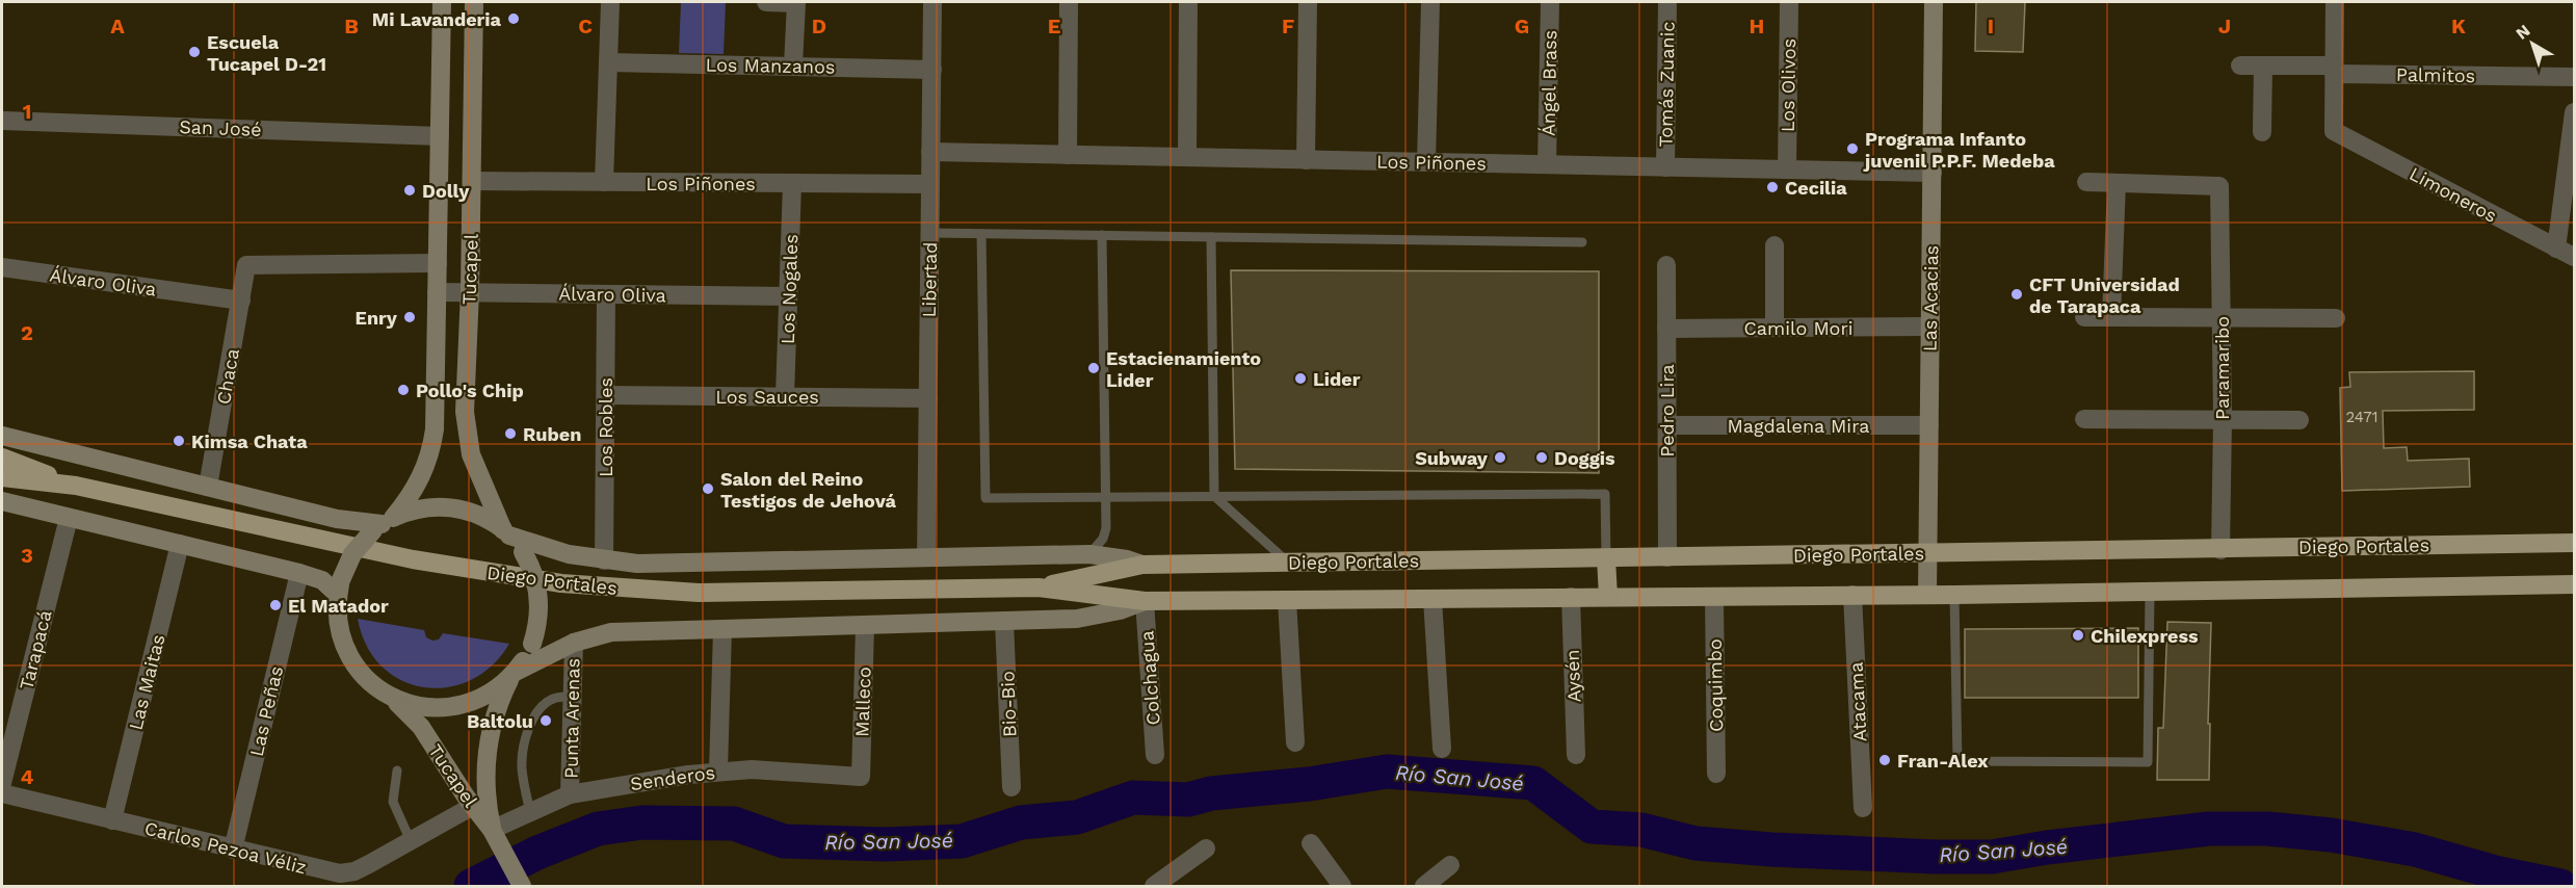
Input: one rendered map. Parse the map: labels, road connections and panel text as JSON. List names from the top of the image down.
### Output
{
  "streets": {
    "main road": ["Diego Portales"],
    "street": [
      "Los Manzanos",
      "Palmitos",
      "Ángel Brass",
      "Tomás Zuanic",
      "Los Olivos",
      "San José",
      "Los Piñones",
      "Limoneros",
      "Tucapel",
      "Libertad",
      "Álvaro Oliva",
      "Los Nogales",
      "Las Acacias",
      "Camilo Mori",
      "Paramaribo",
      "Chaca",
      "Los Sauces",
      "Pedro Lira",
      "Magdalena Mira",
      "Los Robles",
      "Tarapacá",
      "Aysén",
      "Colchagua",
      "Las Maitas",
      "Coquimbo",
      "Malleco",
      "Atacama",
      "Bio-Bio",
      "Las Peñas",
      "Punta Arenas",
      "Senderos",
      "Carlos Pezoa Véliz"
    ]
  },
  "crossings": [
    ["Los Manzanos", "Libertad"],
    ["Palmitos", "Limoneros"],
    ["Ángel Brass", "Los Piñones"],
    ["Tomás Zuanic", "Los Piñones"],
    ["Los Olivos", "Los Piñones"],
    ["San José", "Tucapel"],
    ["Los Piñones", "Tucapel"],
    ["Los Piñones", "Libertad"],
    ["Los Piñones", "Los Nogales"],
    ["Los Piñones", "Las Acacias"],
    ["Tucapel", "Álvaro Oliva"],
    ["Tucapel", "Chaca"],
    ["Tucapel", "Diego Portales"],
    ["Tucapel", "Senderos"],
    ["Tucapel", "Carlos Pezoa Véliz"],
    ["Libertad", "Los Sauces"],
    ["Libertad", "Diego Portales"],
    ["Álvaro Oliva", "Los Nogales"],
    ["Álvaro Oliva", "Chaca"],
    ["Álvaro Oliva", "Los Robles"],
    ["Los Nogales", "Los Sauces"],
    ["Las Acacias", "Camilo Mori"],
    ["Las Acacias", "Magdalena Mira"],
    ["Las Acacias", "Diego Portales"],
    ["Camilo Mori", "Pedro Lira"],
    ["Paramaribo", "Diego Portales"],
    ["Los Sauces", "Los Robles"],
    ["Pedro Lira", "Magdalena Mira"],
    ["Pedro Lira", "Diego Portales"],
    ["Los Robles", "Diego Portales"],
    ["Diego Portales", "Aysén"],
    ["Diego Portales", "Colchagua"],
    ["Diego Portales", "Coquimbo"],
    ["Diego Portales", "Malleco"],
    ["Diego Portales", "Atacama"],
    ["Diego Portales", "Bio-Bio"],
    ["Diego Portales", "Punta Arenas"],
    ["Las Maitas", "Carlos Pezoa Véliz"],
    ["Malleco", "Senderos"],
    ["Las Peñas", "Carlos Pezoa Véliz"],
    ["Punta Arenas", "Senderos"]
  ],
  "water": ["Río San José"],
  "places": [
    "Mi Lavanderia",
    "Escuela Tucapel D-21",
    "Programa Infanto juvenil P.P.F. Medeba",
    "Cecilia",
    "Dolly",
    "CFT Universidad de Tarapaca",
    "Enry",
    "Estacienamiento Lider",
    "Lider",
    "Pollo's Chip",
    "Ruben",
    "Kimsa Chata",
    "Subway",
    "Doggis",
    "Salon del Reino Testigos de Jehová",
    "El Matador",
    "Chilexpress",
    "Baltolu",
    "Fran-Alex"
  ],
  "house_numbers": ["2471"],
  "north": "top left",
  "grid": {
    "columns": [
      "A",
      "B",
      "C",
      "D",
      "E",
      "F",
      "G",
      "H",
      "I",
      "J",
      "K"
    ],
    "rows": [
      "1",
      "2",
      "3",
      "4"
    ]
  }
}
